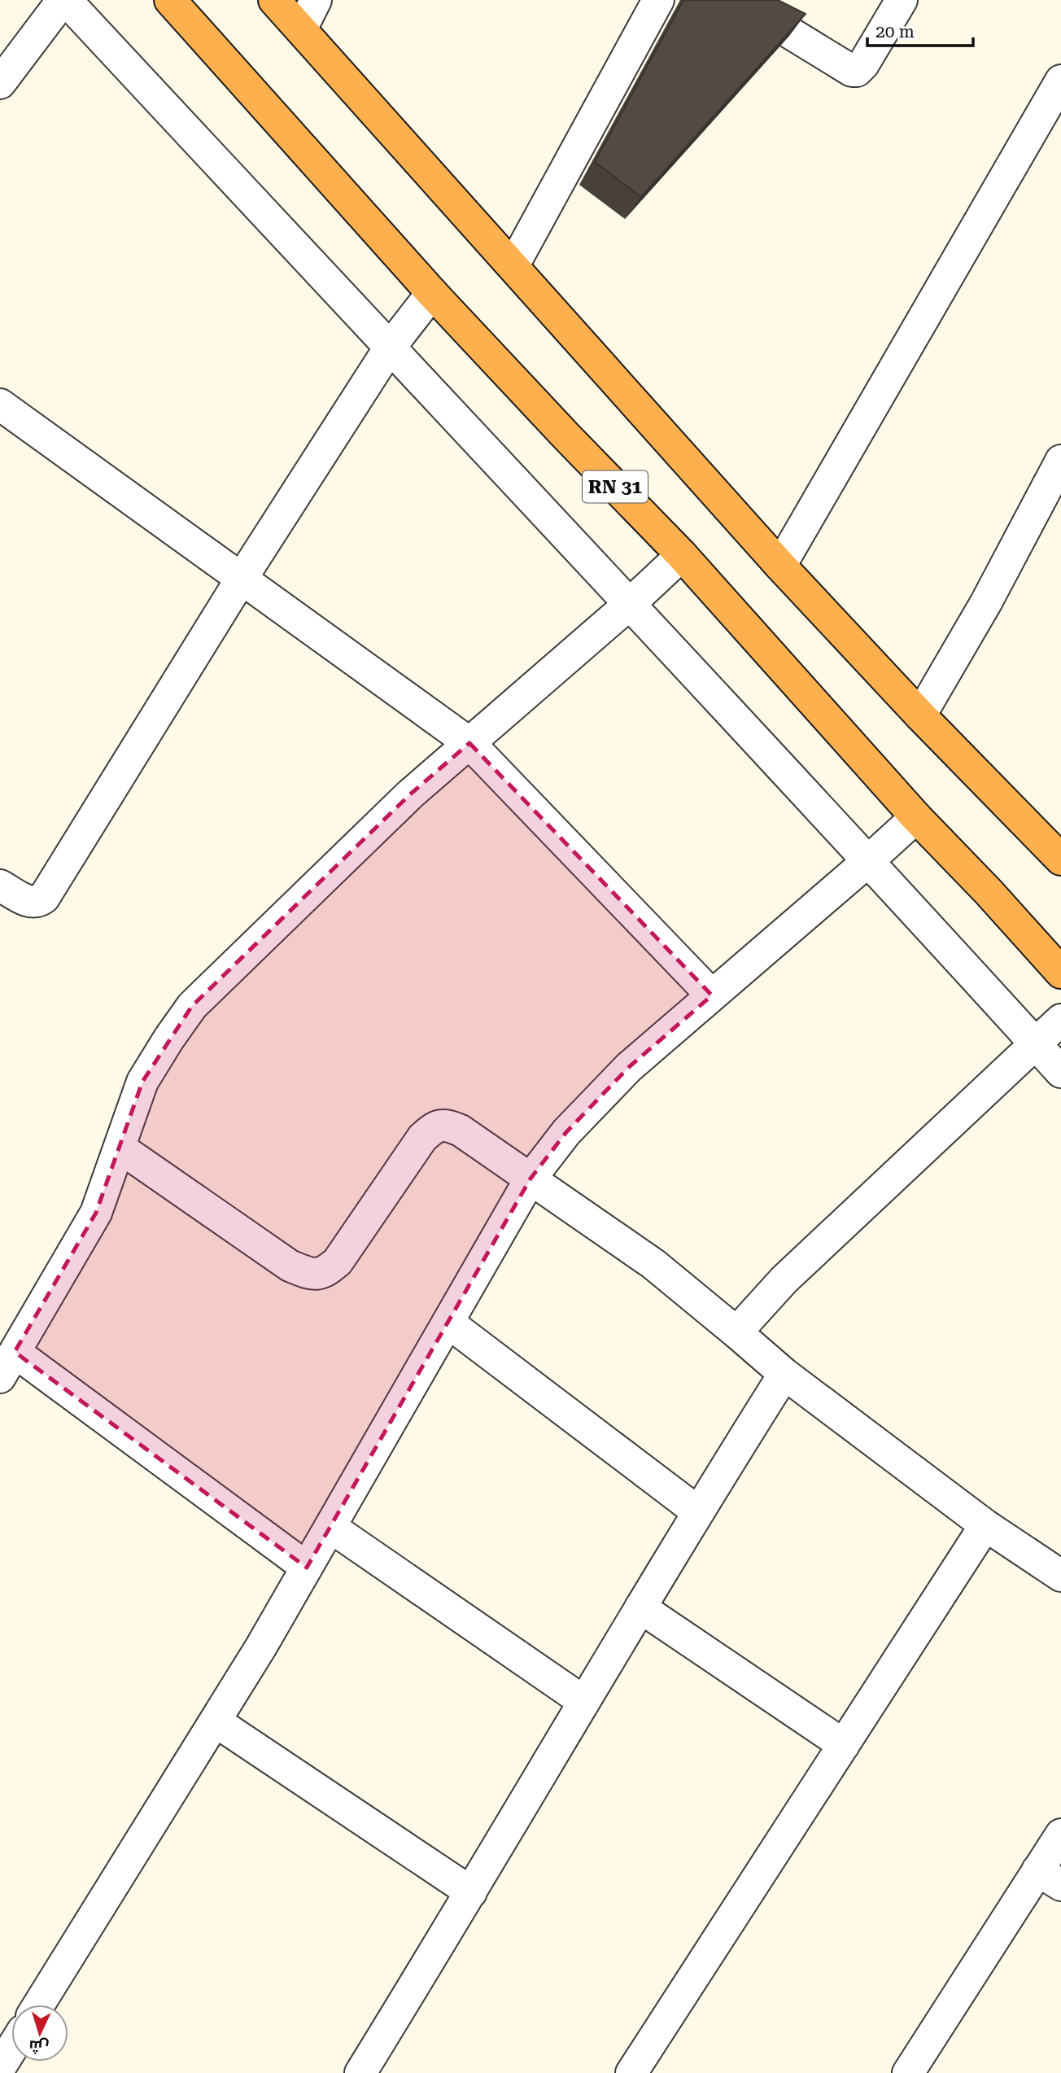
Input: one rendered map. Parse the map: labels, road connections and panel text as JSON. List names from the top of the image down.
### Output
{
  "streets": {
    "highway": ["RN 31"]
  },
  "scale_bar": "20 m",
  "north": "bottom"
}
